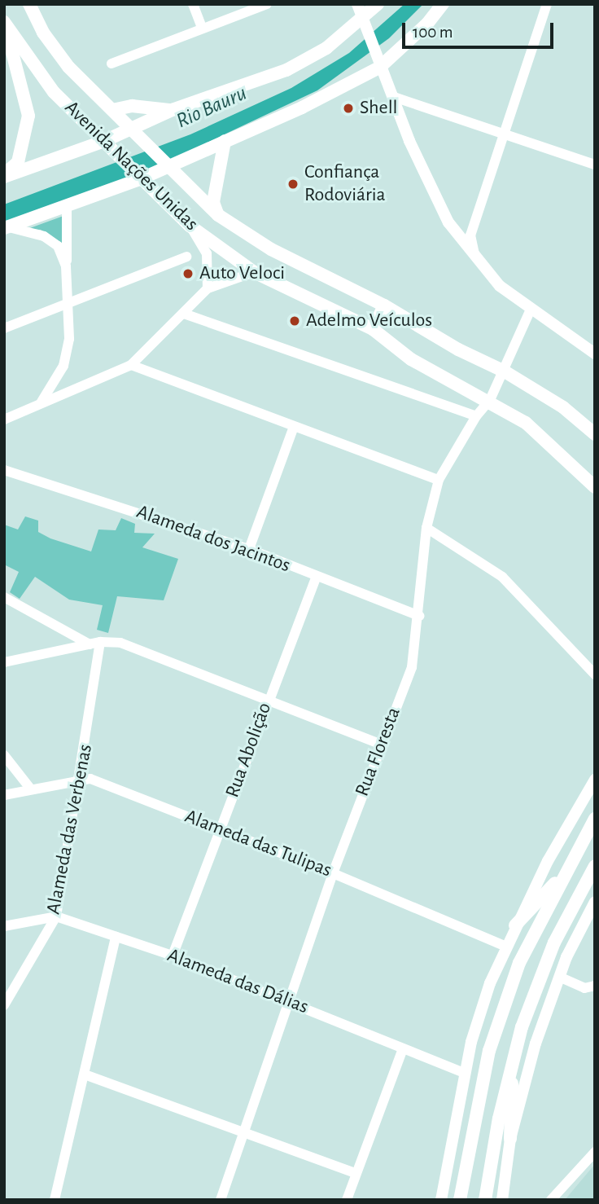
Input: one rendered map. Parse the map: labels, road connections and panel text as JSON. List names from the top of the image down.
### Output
{
  "streets": {
    "main road": ["Avenida Nações Unidas"],
    "street": [
      "Alameda dos Jacintos",
      "Rua Abolição",
      "Rua Floresta",
      "Alameda das Verbenas",
      "Alameda das Tulipas",
      "Alameda das Dálias"
    ]
  },
  "crossings": [
    ["Avenida Nações Unidas", "Rua Floresta"],
    ["Alameda dos Jacintos", "Rua Abolição"],
    ["Alameda dos Jacintos", "Rua Floresta"],
    ["Rua Abolição", "Alameda das Tulipas"],
    ["Rua Abolição", "Alameda das Dálias"],
    ["Rua Floresta", "Alameda das Tulipas"],
    ["Rua Floresta", "Alameda das Dálias"],
    ["Alameda das Verbenas", "Alameda das Tulipas"],
    ["Alameda das Verbenas", "Alameda das Dálias"]
  ],
  "water": ["Rio Bauru"],
  "places": [
    "Shell",
    "Confiança Rodoviária",
    "Auto Veloci",
    "Adelmo Veículos"
  ],
  "scale_bar": "100 m"
}
